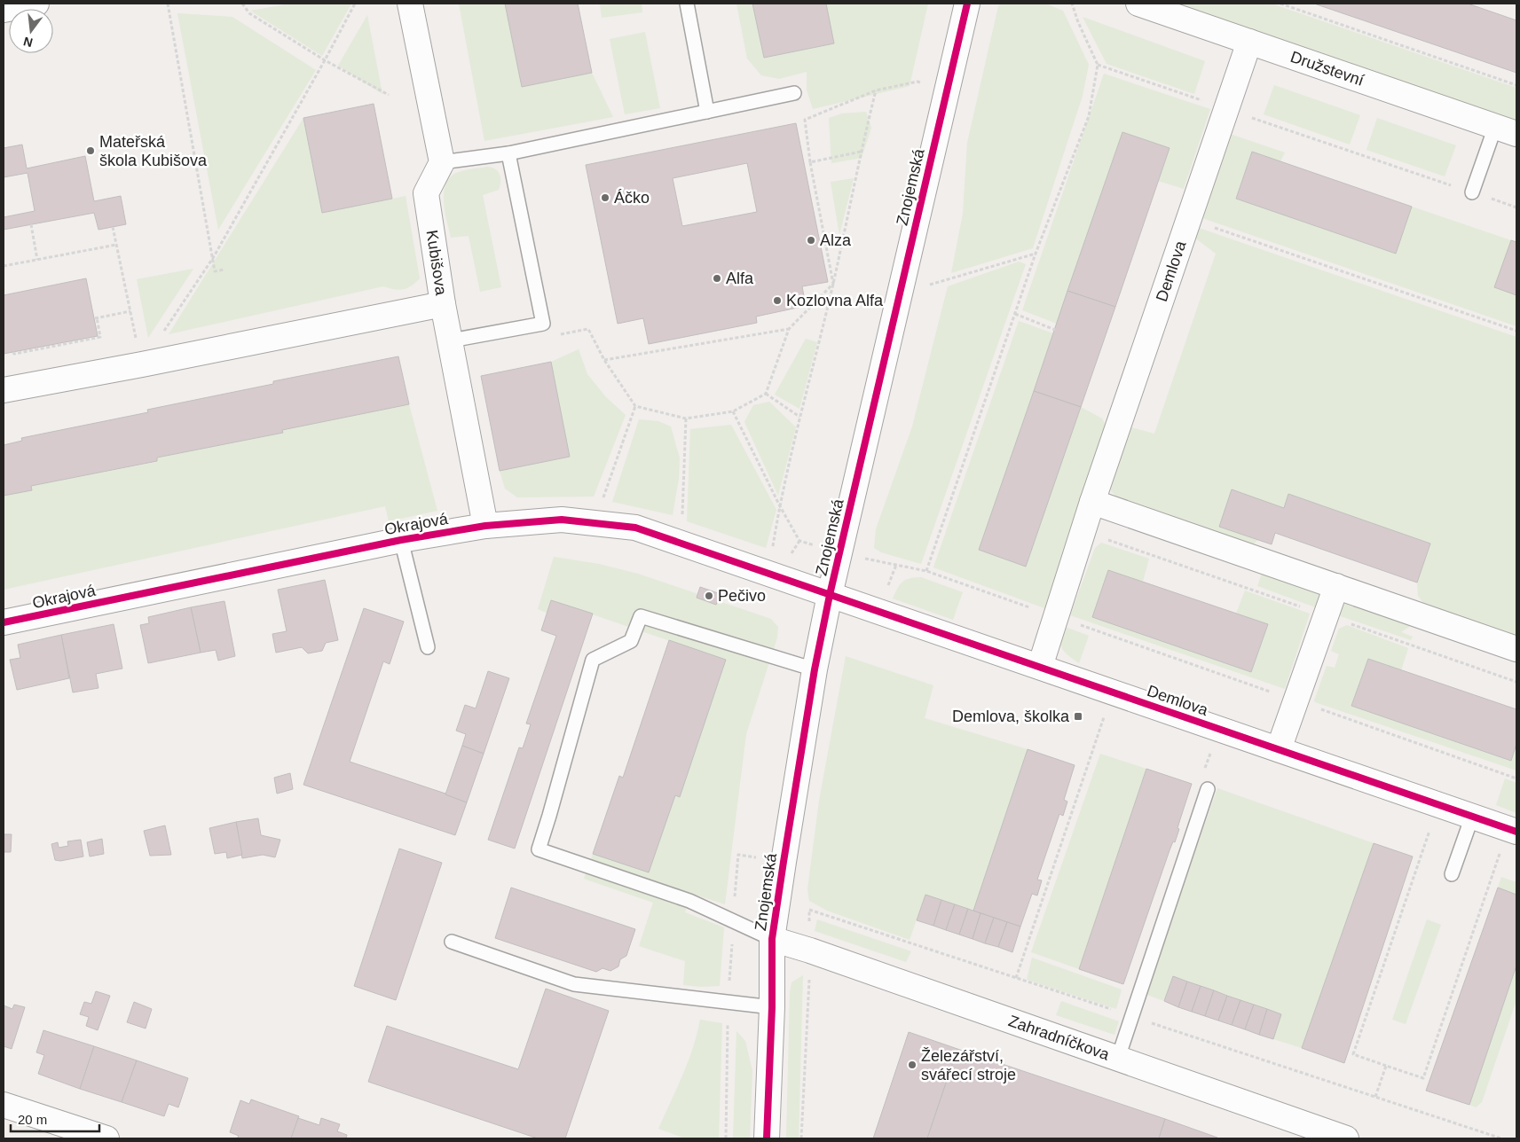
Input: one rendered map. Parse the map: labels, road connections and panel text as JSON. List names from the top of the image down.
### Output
{
  "streets": {
    "street": [
      "Družstevní",
      "Znojemská",
      "Kubišova",
      "Demlova",
      "Okrajová",
      "Zahradníčkova"
    ]
  },
  "crossings": [
    ["Družstevní", "Demlova"],
    ["Znojemská", "Demlova"],
    ["Znojemská", "Okrajová"],
    ["Znojemská", "Zahradníčkova"],
    ["Kubišova", "Okrajová"],
    ["Demlova", "Okrajová"]
  ],
  "places": {
    "other": [
      "Mateřská škola Kubišova",
      "Áčko",
      "Alza",
      "Alfa",
      "Kozlovna Alfa",
      "Pečivo",
      "Železářství, svářecí stroje"
    ],
    "transit": ["Demlova, školka"]
  },
  "scale_bar": "20 m",
  "north": "bottom"
}
